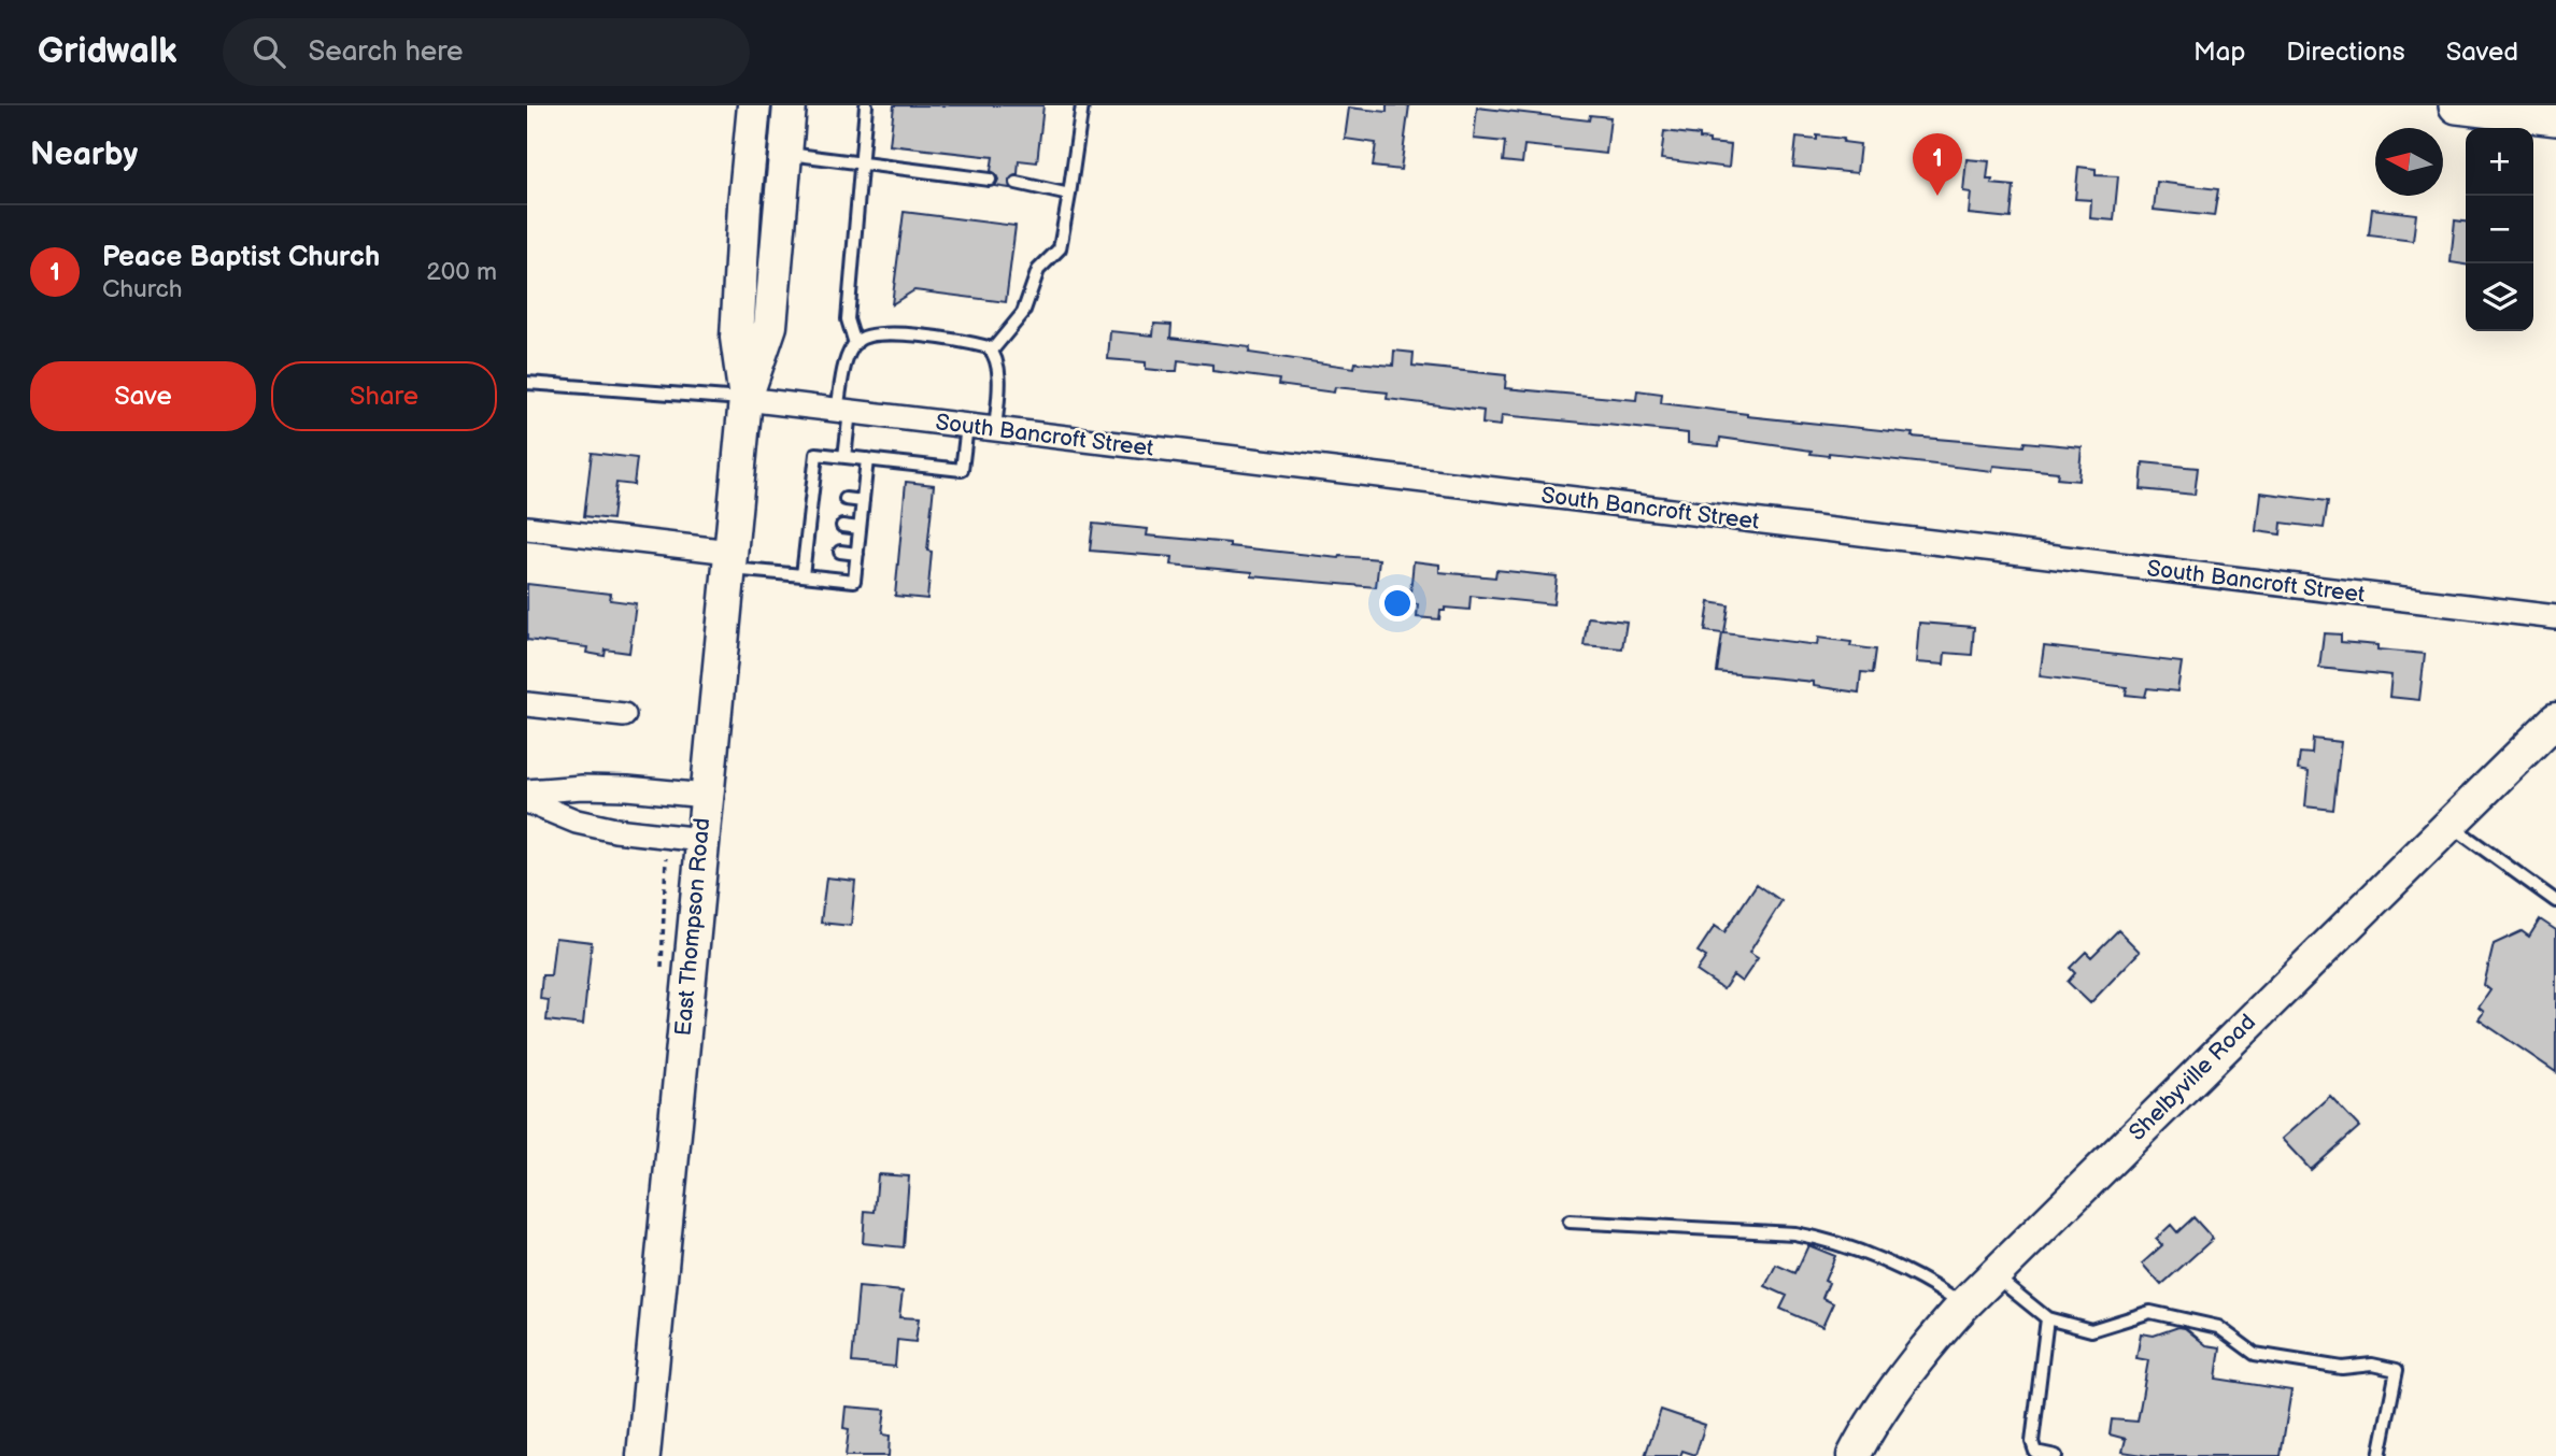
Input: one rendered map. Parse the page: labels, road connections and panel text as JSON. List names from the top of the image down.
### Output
{
  "streets": {
    "main road": ["East Thompson Road", "Shelbyville Road"],
    "street": ["South Bancroft Street"]
  },
  "crossings": [
    ["South Bancroft Street", "East Thompson Road"]
  ],
  "north": "left",
  "page": {
    "header": "Gridwalk",
    "search": "Search here",
    "nav": ["Map", "Directions", "Saved"],
    "heading": "Nearby",
    "map_buttons": ["+", "−"],
    "pins": "1",
    "list": [
      {
        "mark": "1",
        "name": "Peace Baptist Church",
        "note": "Church",
        "value": "200 m"
      }
    ],
    "buttons": ["Save", "Share"]
  }
}
